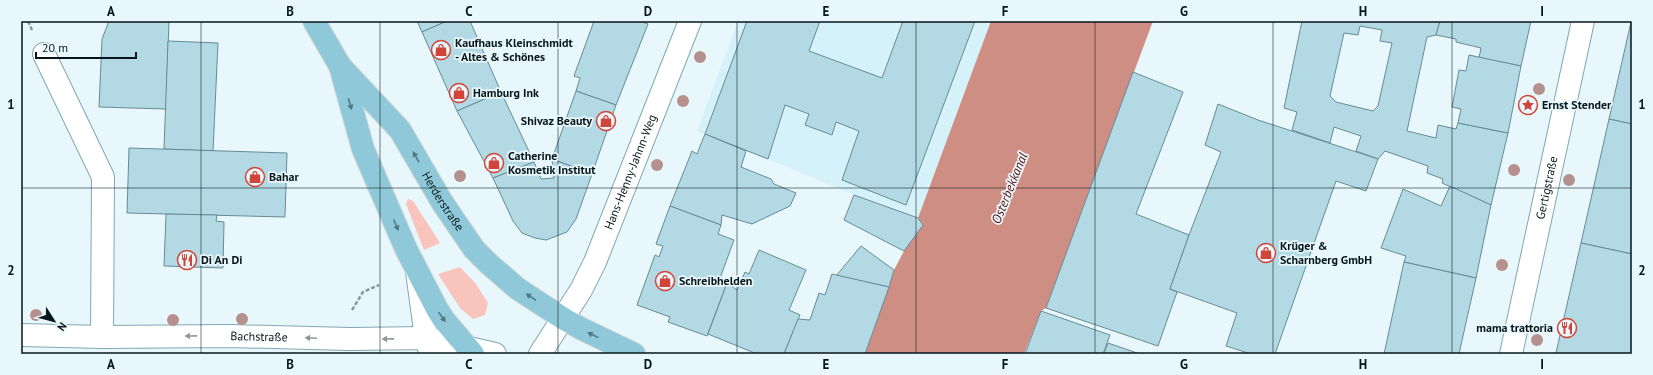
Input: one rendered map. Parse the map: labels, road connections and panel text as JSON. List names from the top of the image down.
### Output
{
  "streets": {
    "main road": ["Herderstraße"],
    "street": ["Hans-Henny-Jahnn-Weg", "Gertigstraße", "Bachstraße"]
  },
  "crossings": [
    ["Hans-Henny-Jahnn-Weg", "Herderstraße"],
    ["Herderstraße", "Bachstraße"]
  ],
  "one_way": ["Bachstraße"],
  "water": ["Osterbekkanal"],
  "places": {
    "shop": [
      "Kaufhaus Kleinschmidt - Altes & Schönes",
      "Hamburg Ink",
      "Shivaz Beauty",
      "Catherine Kosmetik Institut",
      "Bahar",
      "Krüger & Scharnberg GmbH",
      "Schreibhelden"
    ],
    "place": ["Ernst Stender"],
    "restaurant": ["Di An Di", "mama trattoria"]
  },
  "scale_bar": "20 m",
  "north": "bottom right",
  "grid": {
    "columns": [
      "A",
      "B",
      "C",
      "D",
      "E",
      "F",
      "G",
      "H",
      "I"
    ],
    "rows": ["1", "2"]
  }
}
